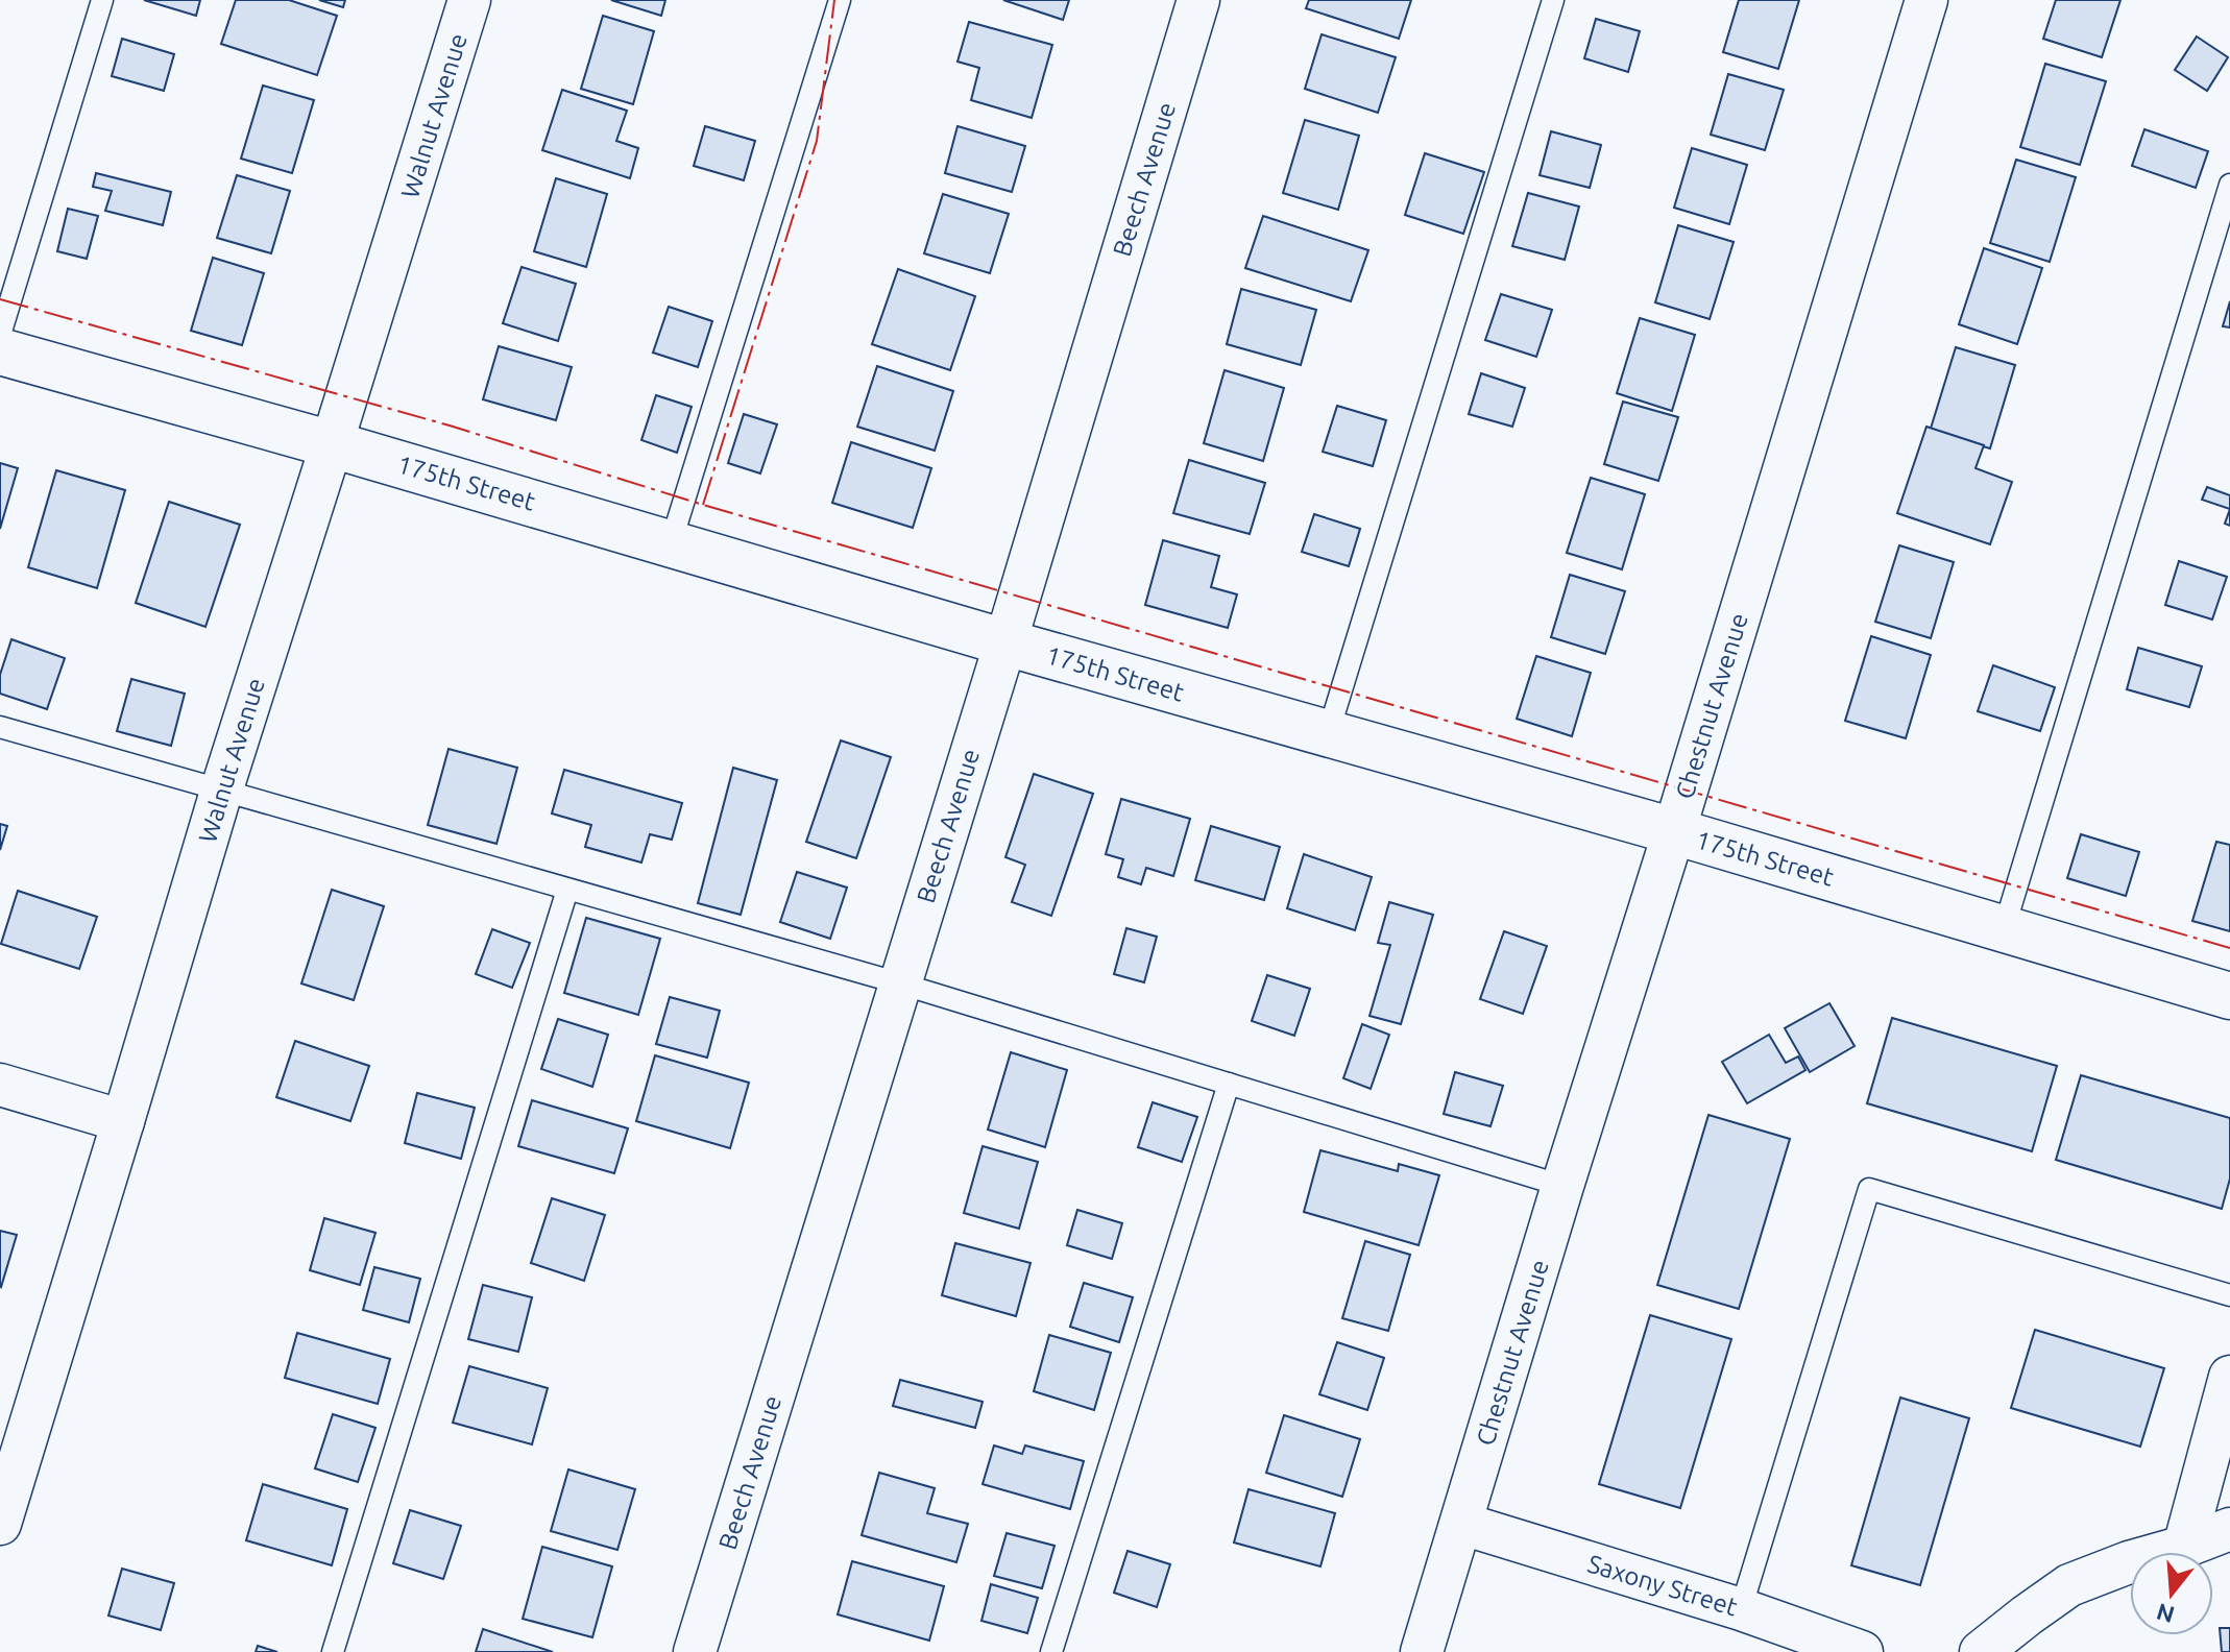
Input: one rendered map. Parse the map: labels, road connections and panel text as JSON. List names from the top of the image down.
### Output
{
  "streets": {
    "street": [
      "Walnut Avenue",
      "Beech Avenue",
      "175th Street",
      "Chestnut Avenue",
      "Saxony Street"
    ]
  },
  "crossings": [
    ["Walnut Avenue", "175th Street"],
    ["Beech Avenue", "175th Street"],
    ["175th Street", "Chestnut Avenue"],
    ["Chestnut Avenue", "Saxony Street"]
  ],
  "north": "bottom"
}
